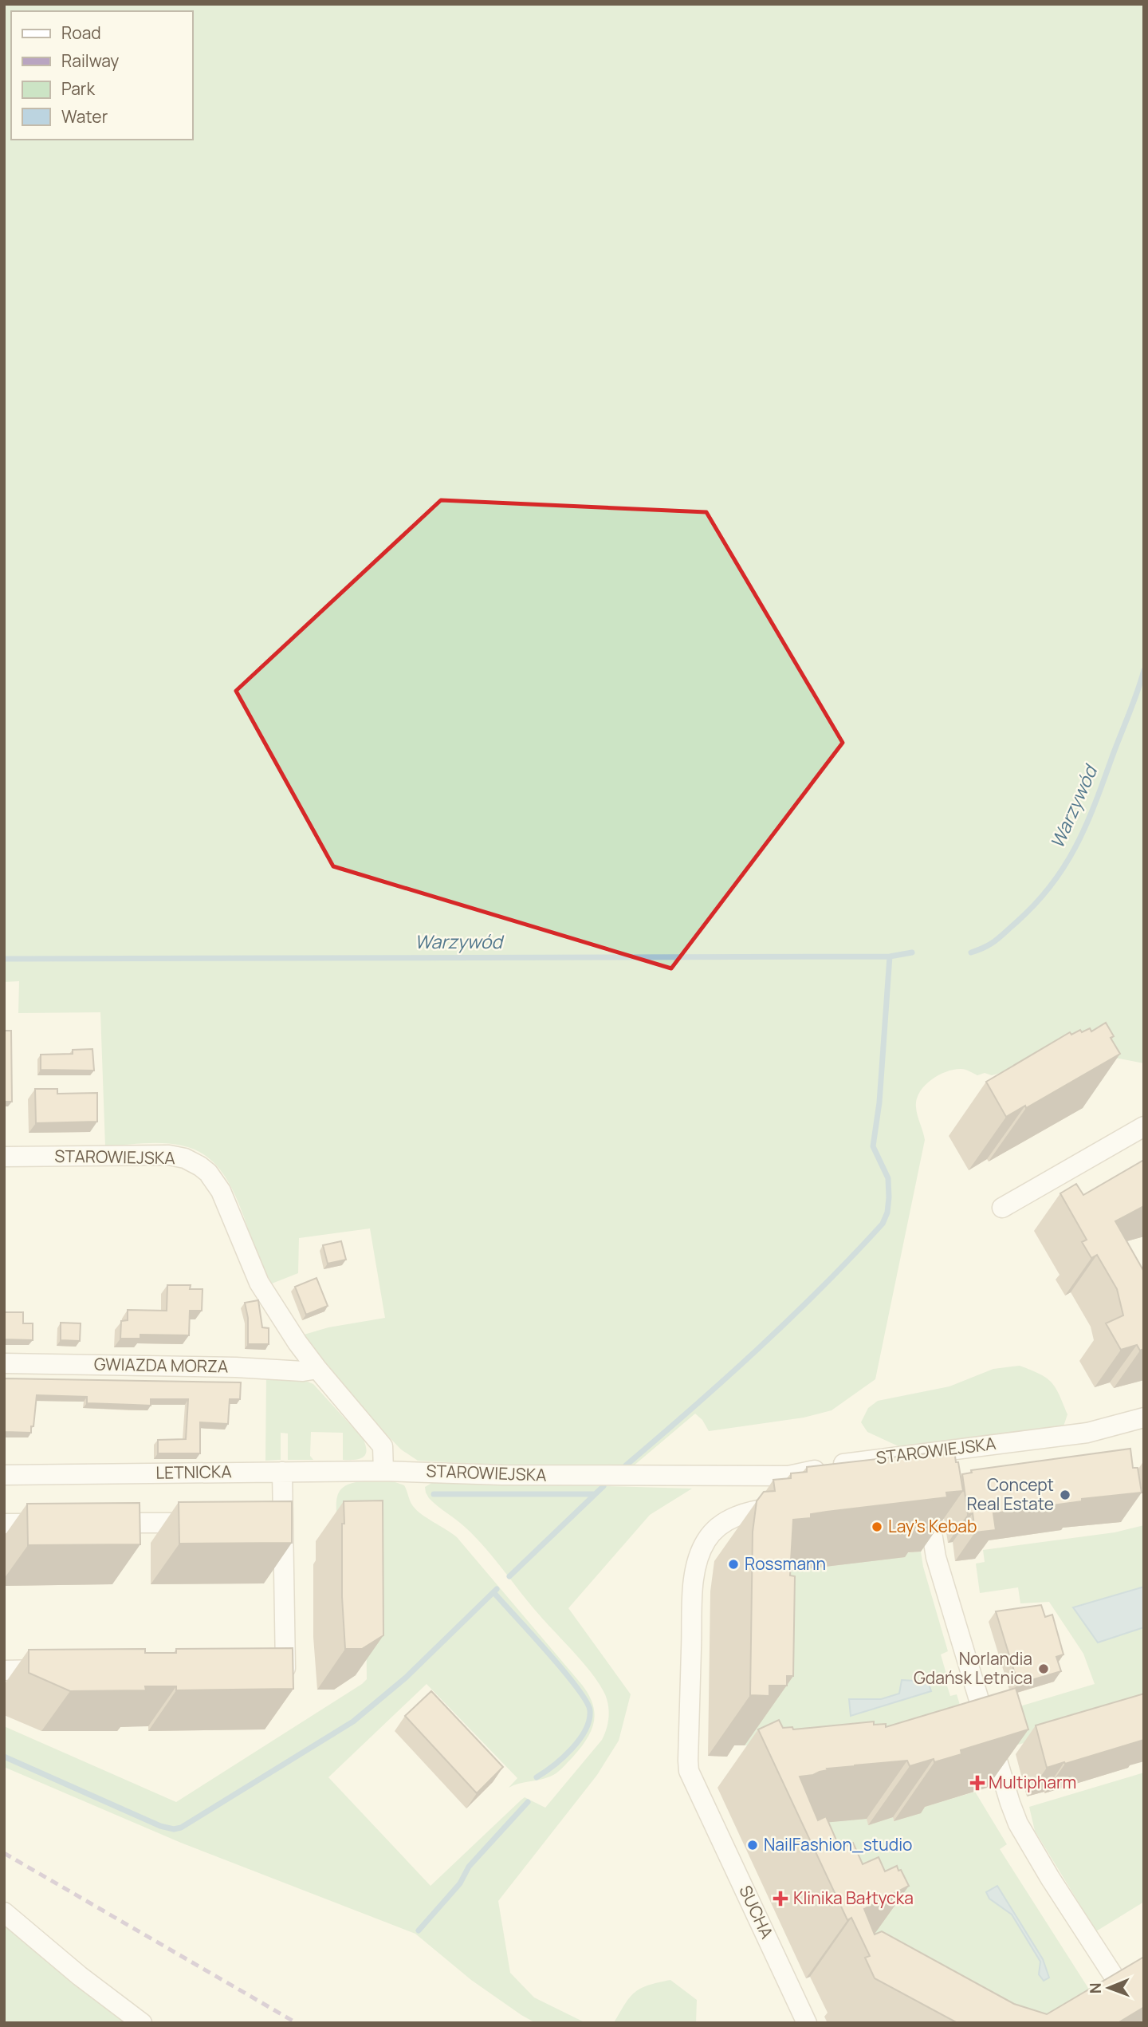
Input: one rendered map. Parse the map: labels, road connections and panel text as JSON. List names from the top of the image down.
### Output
{
  "streets": {
    "street": [
      "STAROWIEJSKA",
      "GWIAZDA MORZA",
      "LETNICKA",
      "SUCHA"
    ]
  },
  "crossings": [
    ["STAROWIEJSKA", "GWIAZDA MORZA"],
    ["STAROWIEJSKA", "LETNICKA"]
  ],
  "water": ["Warzywód"],
  "places": {
    "other": [
      "Concept Real Estate",
      "Lay's Kebab",
      "Rossmann",
      "Norlandia Gdańsk Letnica",
      "NailFashion_studio"
    ],
    "health": ["Multipharm", "Klinika Bałtycka"]
  },
  "legend": [
    "Road",
    "Railway",
    "Park",
    "Water"
  ],
  "north": "left"
}
